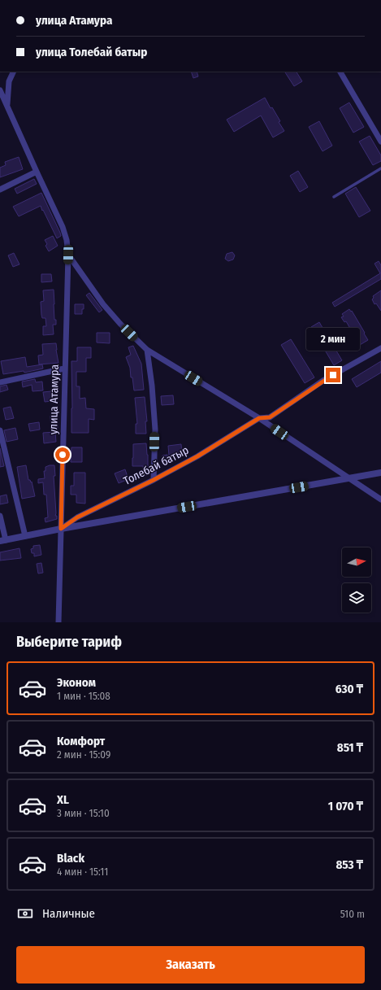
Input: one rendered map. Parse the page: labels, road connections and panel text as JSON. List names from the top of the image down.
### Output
{
  "streets": {
    "street": ["улица Атамура", "Толебай батыр"]
  },
  "crossings": [
    ["улица Атамура", "Толебай батыр"]
  ],
  "north": "right",
  "page": {
    "banner": ["улица Атамура", "улица Толебай батыр"],
    "bubble": "2 мин",
    "heading": "Выберите тариф",
    "list": [
      {
        "name": "Эконом",
        "note": "1 мин · 15:08",
        "value": "630 ₸"
      },
      {
        "name": "Комфорт",
        "note": "2 мин · 15:09",
        "value": "851 ₸"
      },
      {
        "name": "XL",
        "note": "3 мин · 15:10",
        "value": "1 070 ₸"
      },
      {
        "name": "Black",
        "note": "4 мин · 15:11",
        "value": "853 ₸"
      }
    ],
    "pay": ["Наличные", "510 m"],
    "buttons": "Заказать"
  }
}
